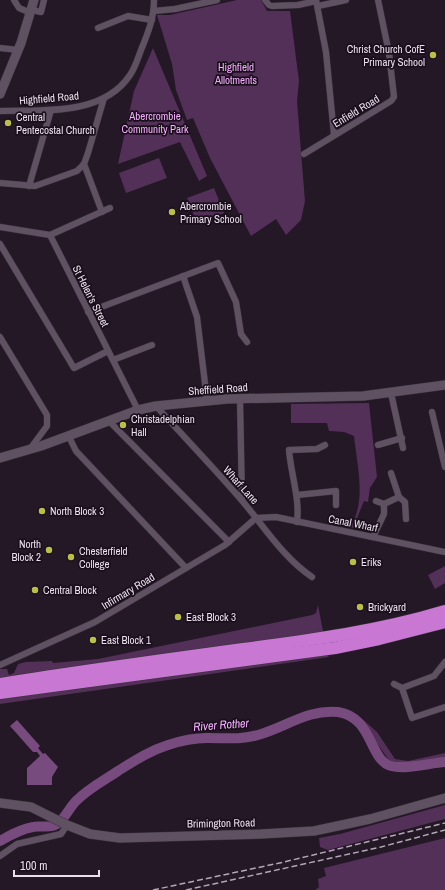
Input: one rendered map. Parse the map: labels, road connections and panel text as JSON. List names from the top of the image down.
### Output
{
  "streets": {
    "main road": ["Sheffield Road", "Brimington Road"],
    "street": [
      "Highfield Road",
      "Enfield Road",
      "St Helen's Street",
      "Wharf Lane",
      "Canal Wharf",
      "Infirmary Road"
    ]
  },
  "crossings": [
    ["St Helen's Street", "Sheffield Road"],
    ["Sheffield Road", "Wharf Lane"],
    ["Wharf Lane", "Canal Wharf"],
    ["Wharf Lane", "Infirmary Road"],
    ["Canal Wharf", "Infirmary Road"]
  ],
  "water": ["River Rother"],
  "parks": ["Highfield Allotments", "Abercrombie Community Park"],
  "places": [
    "Christ Church CofE Primary School",
    "Central Pentecostal Church",
    "Abercrombie Primary School",
    "Christadelphian Hall",
    "North Block 3",
    "North Block 2",
    "Chesterfield College",
    "Eriks",
    "Central Block",
    "Brickyard",
    "East Block 3",
    "East Block 1"
  ],
  "scale_bar": "100 m"
}
